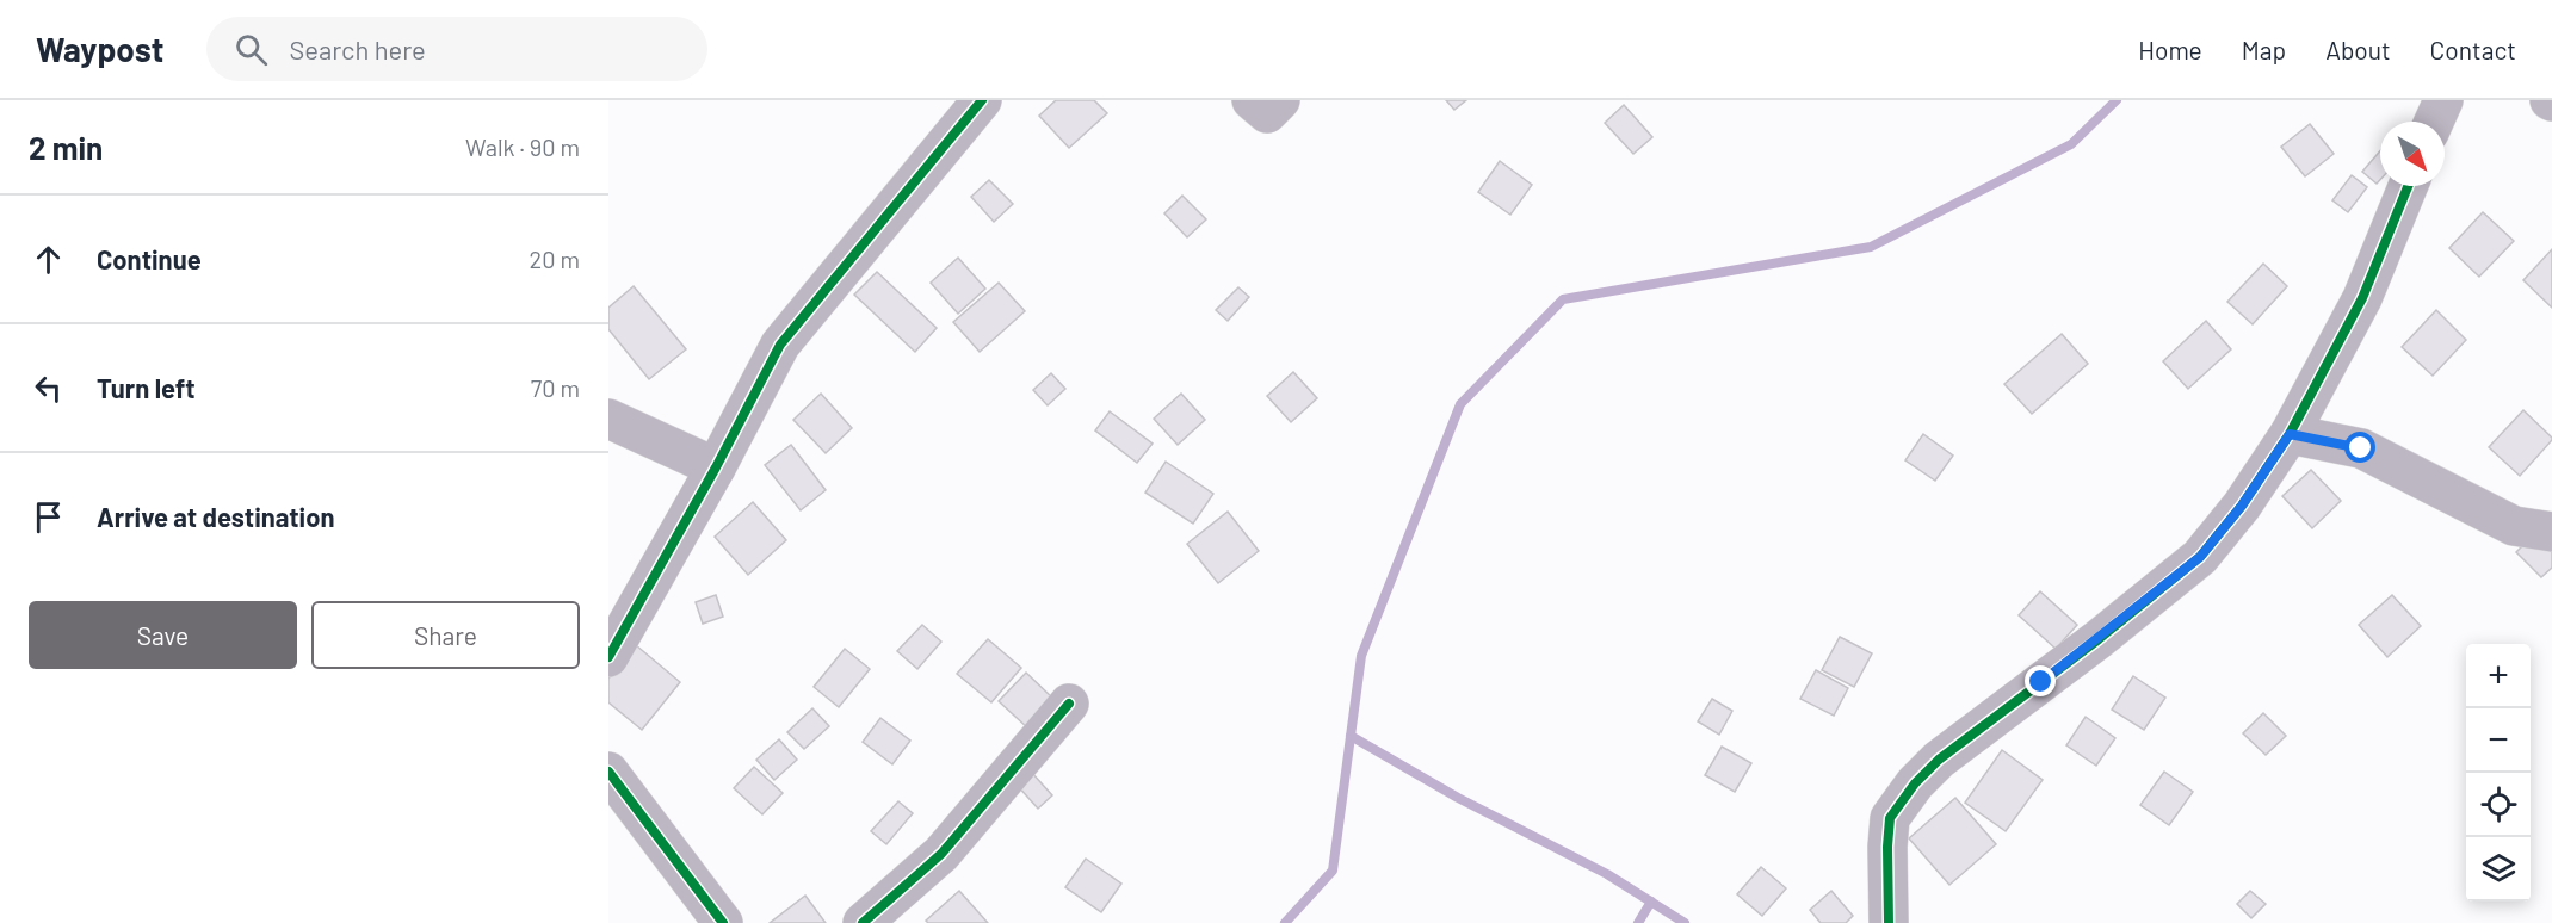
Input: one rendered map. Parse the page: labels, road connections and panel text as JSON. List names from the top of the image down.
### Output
{
  "north": "bottom right",
  "page": {
    "header": "Waypost",
    "search": "Search here",
    "nav": [
      "Home",
      "Map",
      "About",
      "Contact"
    ],
    "heading": ["2 min", "Walk · 90 m"],
    "list": [
      ["Continue", "20 m"],
      ["Turn left", "70 m"],
      "Arrive at destination"
    ],
    "buttons": ["Save", "Share"],
    "map_buttons": ["+", "−"]
  }
}
